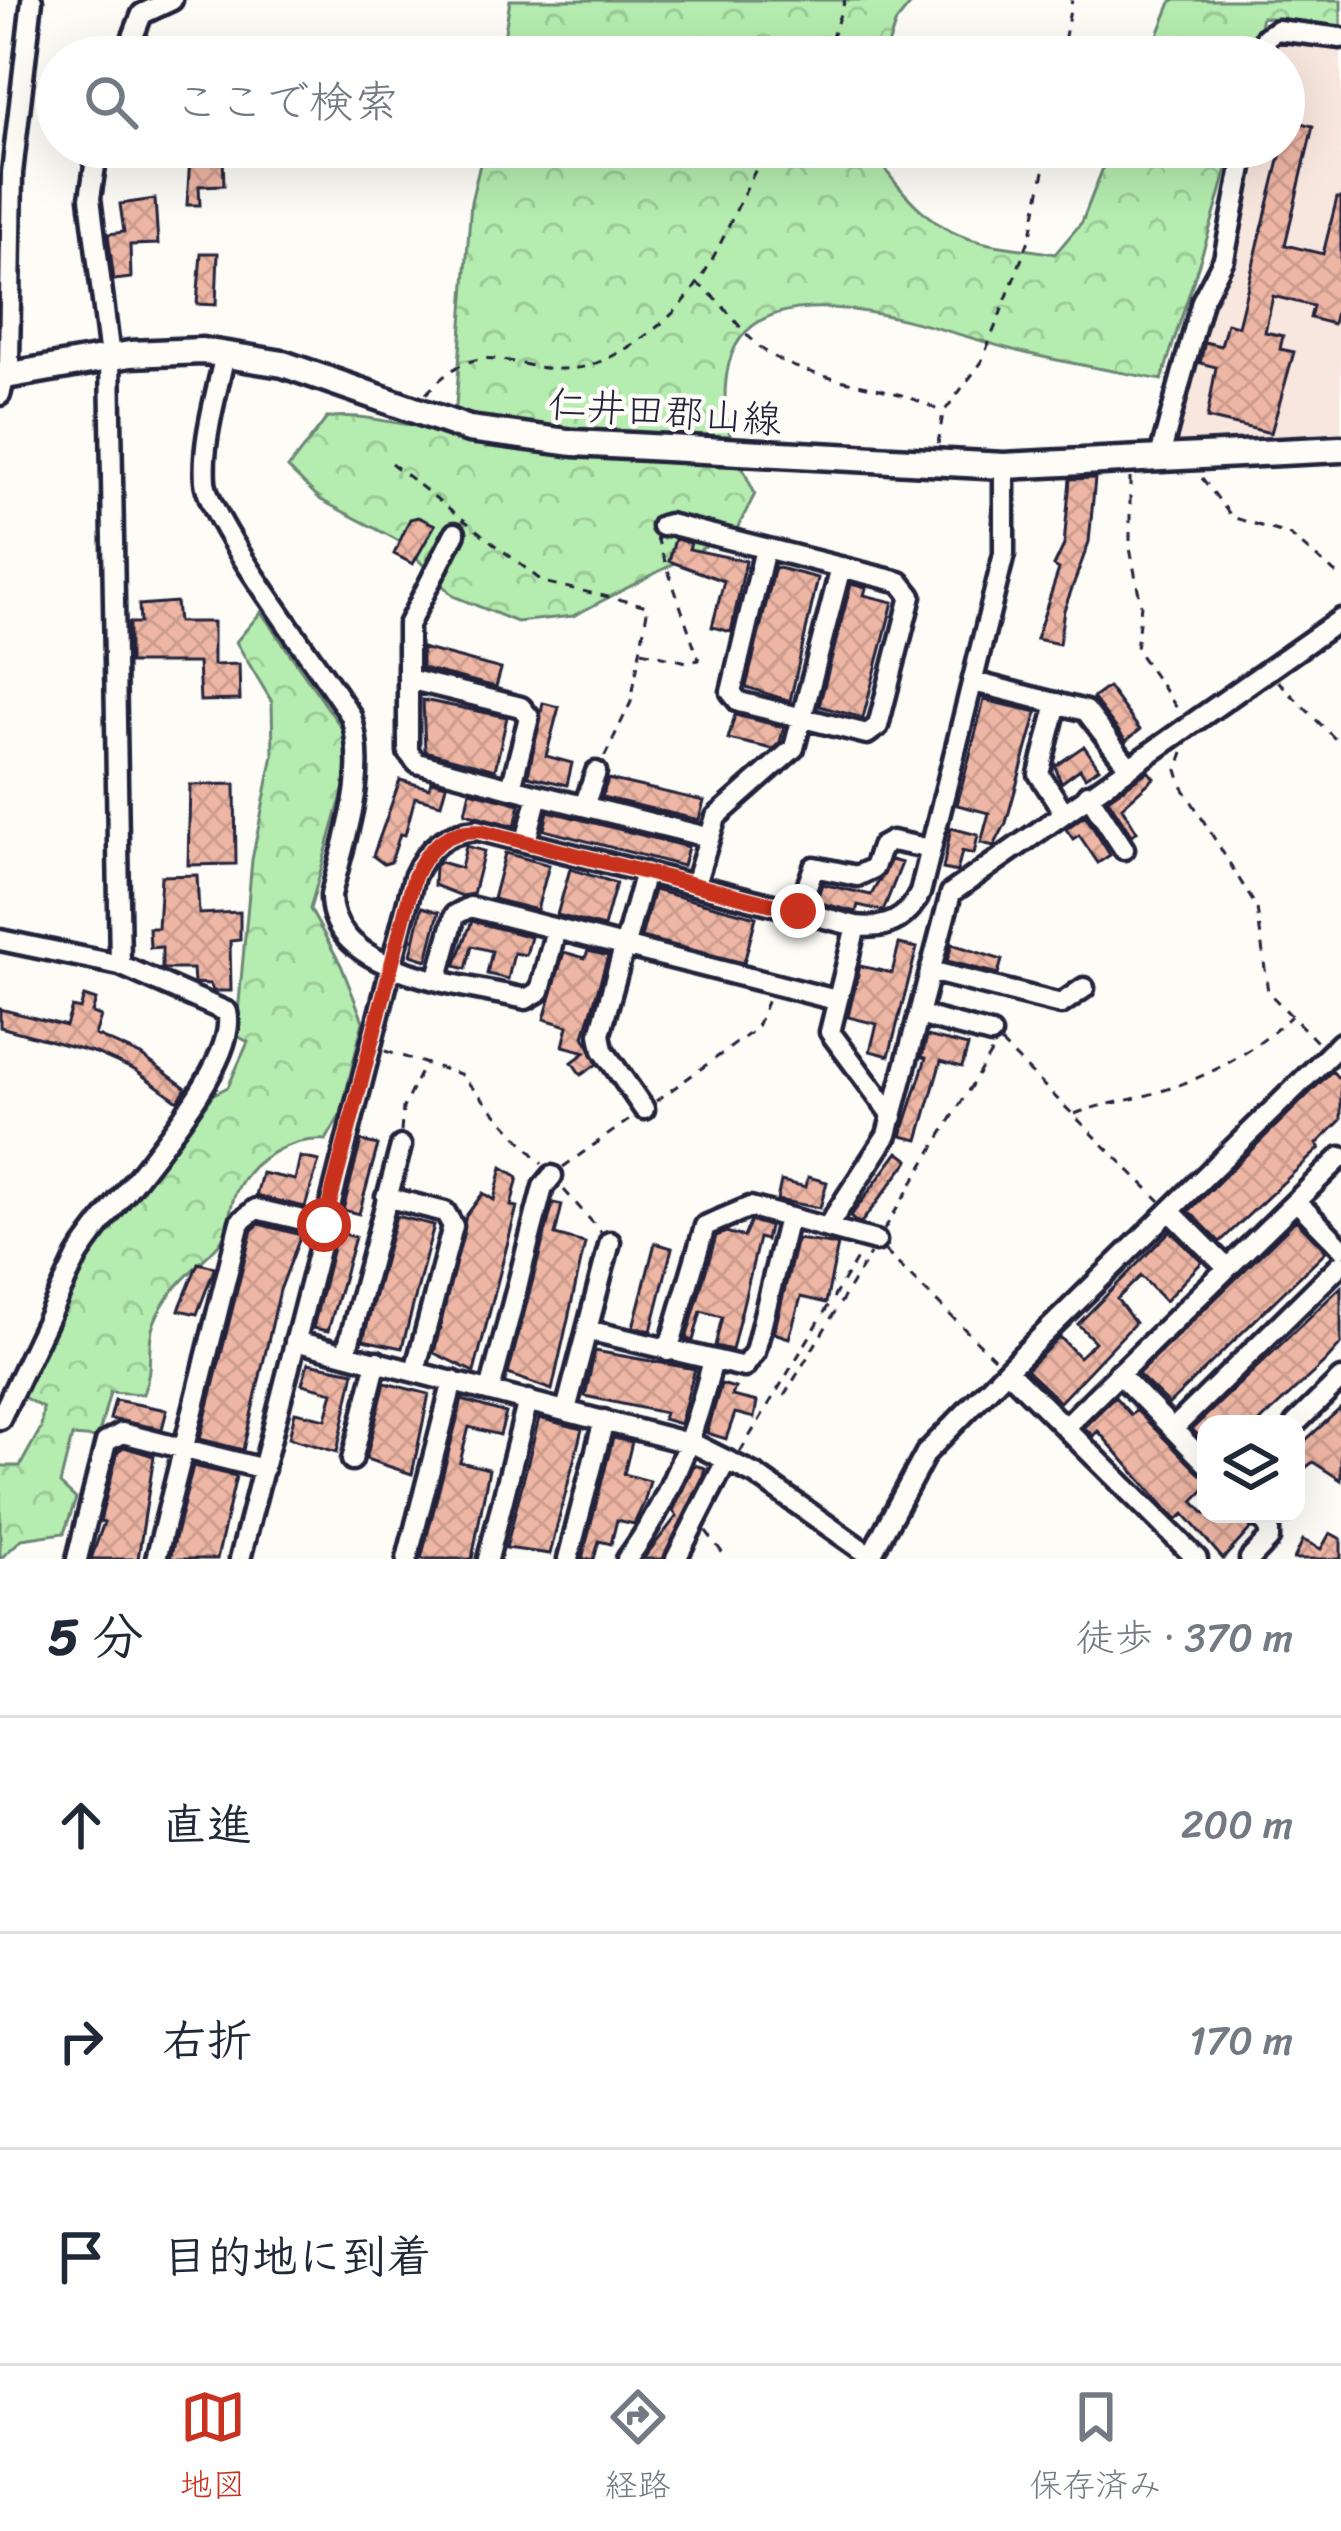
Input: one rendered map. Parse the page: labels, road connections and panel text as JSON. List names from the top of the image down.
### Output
{
  "streets": {
    "main road": ["仁井田郡山線"]
  },
  "page": {
    "search": "ここで検索",
    "heading": ["5 分", "徒歩 · 370 m"],
    "list": [
      ["直進", "200 m"],
      ["右折", "170 m"],
      "目的地に到着"
    ],
    "nav": ["地図", "経路", "保存済み"]
  }
}
